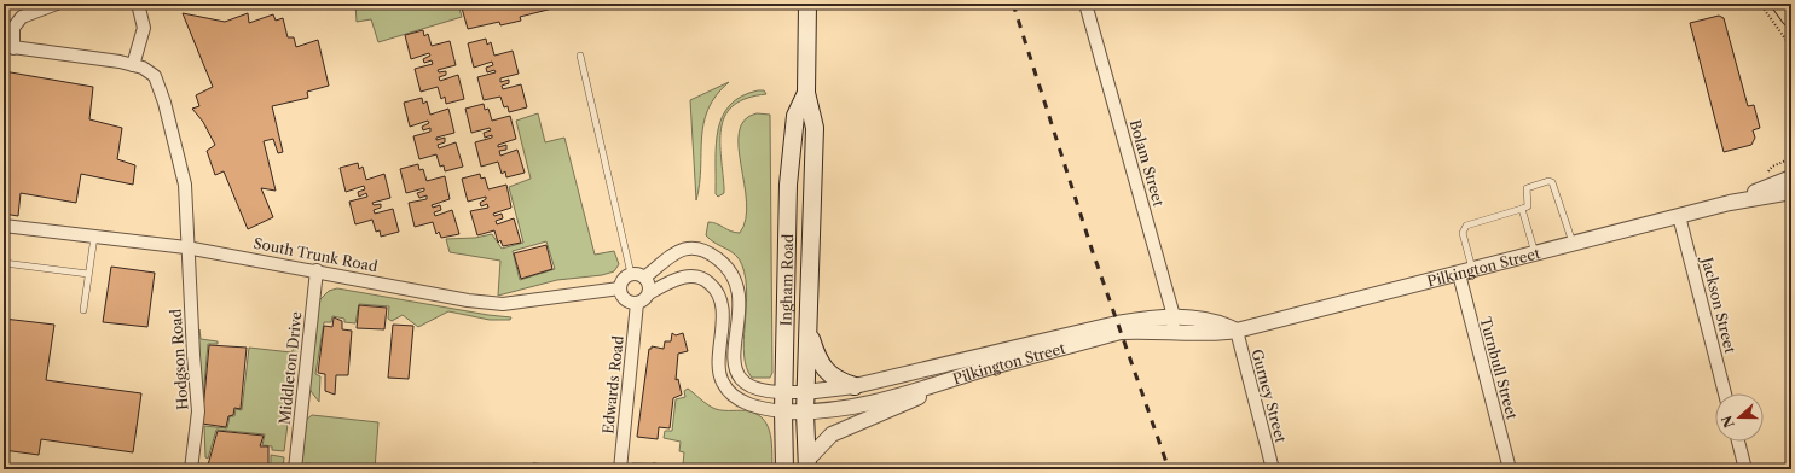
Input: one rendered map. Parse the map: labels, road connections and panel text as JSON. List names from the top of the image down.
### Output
{
  "streets": {
    "main road": ["Ingham Road"],
    "street": [
      "Bolam Street",
      "South Trunk Road",
      "Pilkington Street",
      "Jackson Street",
      "Hodgson Road",
      "Middleton Drive",
      "Turnbull Street",
      "Edwards Road",
      "Gurney Street"
    ]
  },
  "crossings": [
    ["Bolam Street", "Pilkington Street"],
    ["South Trunk Road", "Pilkington Street"],
    ["South Trunk Road", "Hodgson Road"],
    ["South Trunk Road", "Middleton Drive"],
    ["South Trunk Road", "Edwards Road"],
    ["Pilkington Street", "Ingham Road"],
    ["Pilkington Street", "Jackson Street"],
    ["Pilkington Street", "Turnbull Street"],
    ["Pilkington Street", "Edwards Road"],
    ["Pilkington Street", "Gurney Street"]
  ],
  "north": "left"
}
